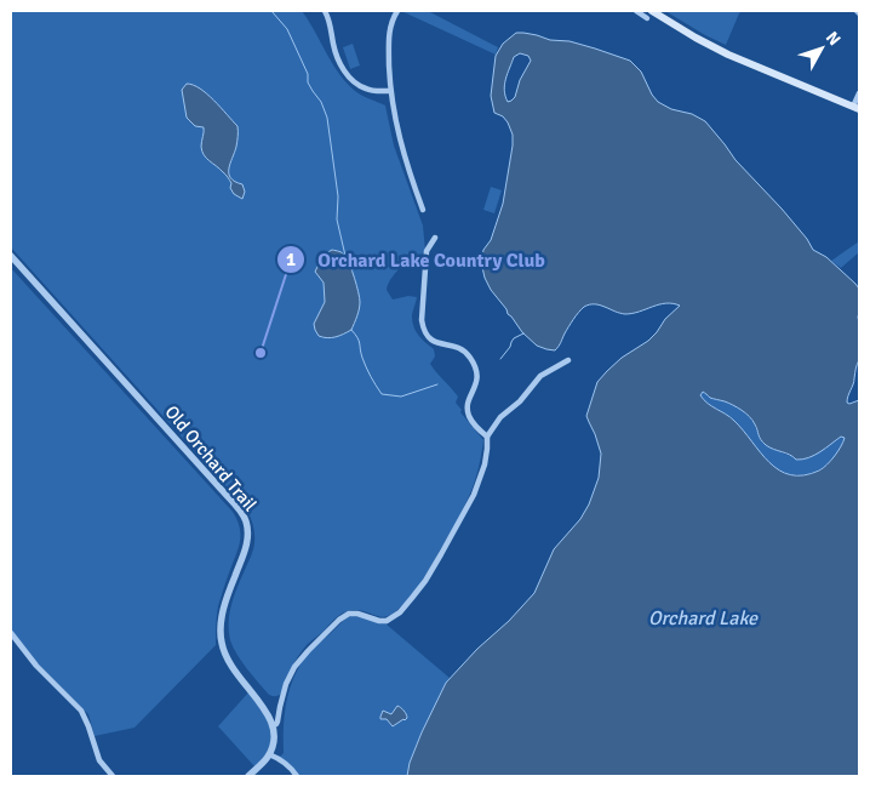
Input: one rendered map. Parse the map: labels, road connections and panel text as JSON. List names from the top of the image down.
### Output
{
  "streets": {
    "street": ["Old Orchard Trail"]
  },
  "water": ["Orchard Lake"],
  "places": ["Orchard Lake Country Club"],
  "north": "top right"
}
